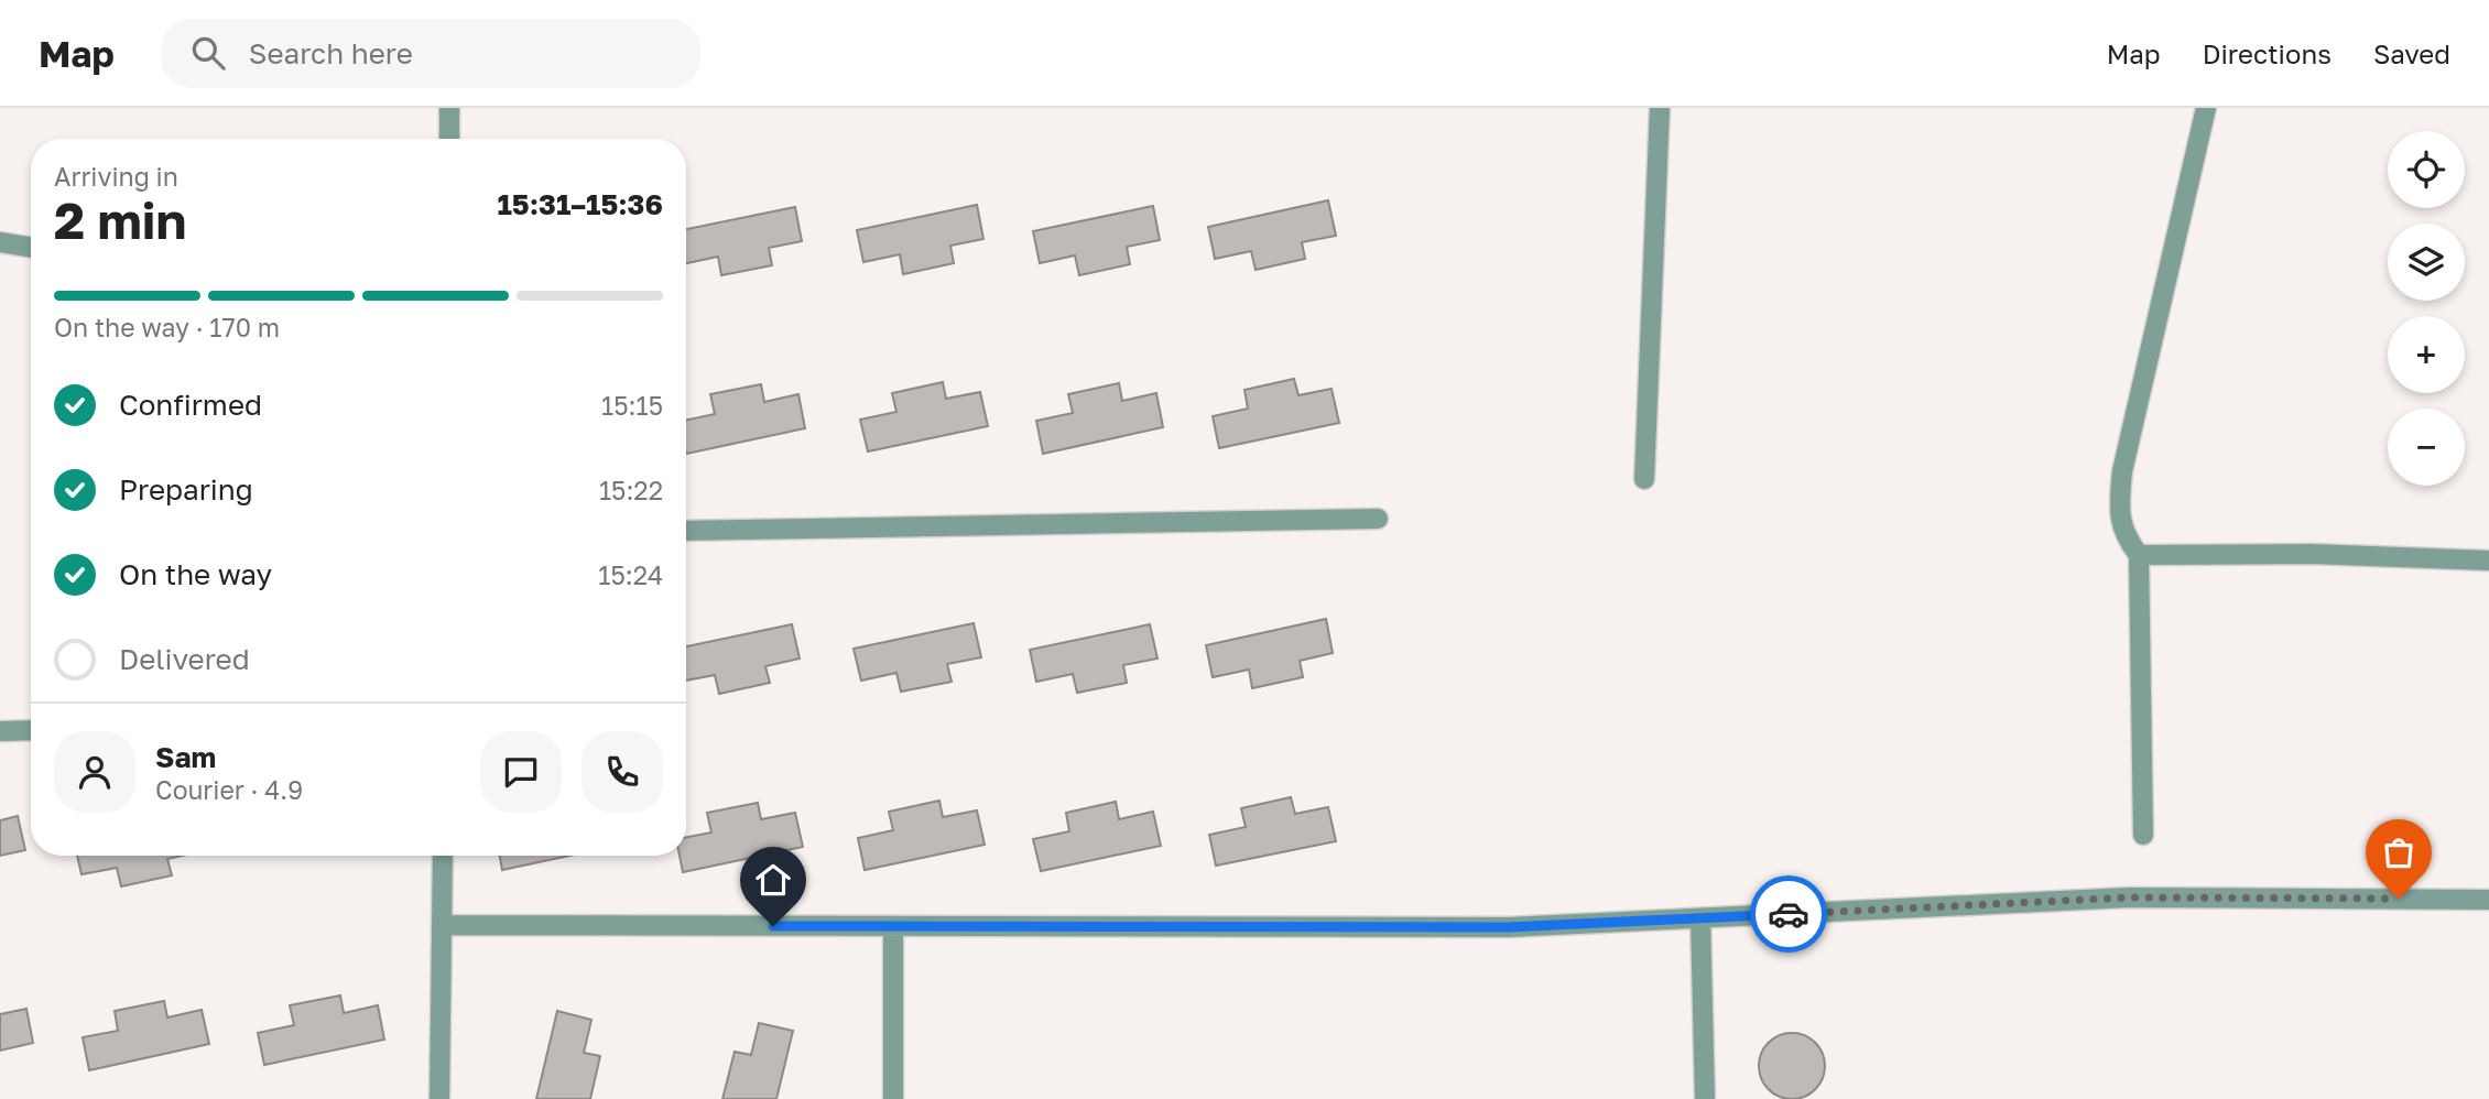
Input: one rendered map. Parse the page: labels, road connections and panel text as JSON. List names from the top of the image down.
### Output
{
  "page": {
    "header": "Map",
    "search": "Search here",
    "nav": ["Map", "Directions", "Saved"],
    "map_buttons": ["+", "−"],
    "heading": ["2 min", "Arriving in", "15:31–15:36"],
    "panel": ["Sam", "Courier · 4.9"],
    "bar": "On the way · 170 m",
    "list": [
      ["Confirmed", "15:15"],
      ["Preparing", "15:22"],
      ["On the way", "15:24"],
      "Delivered"
    ]
  }
}
